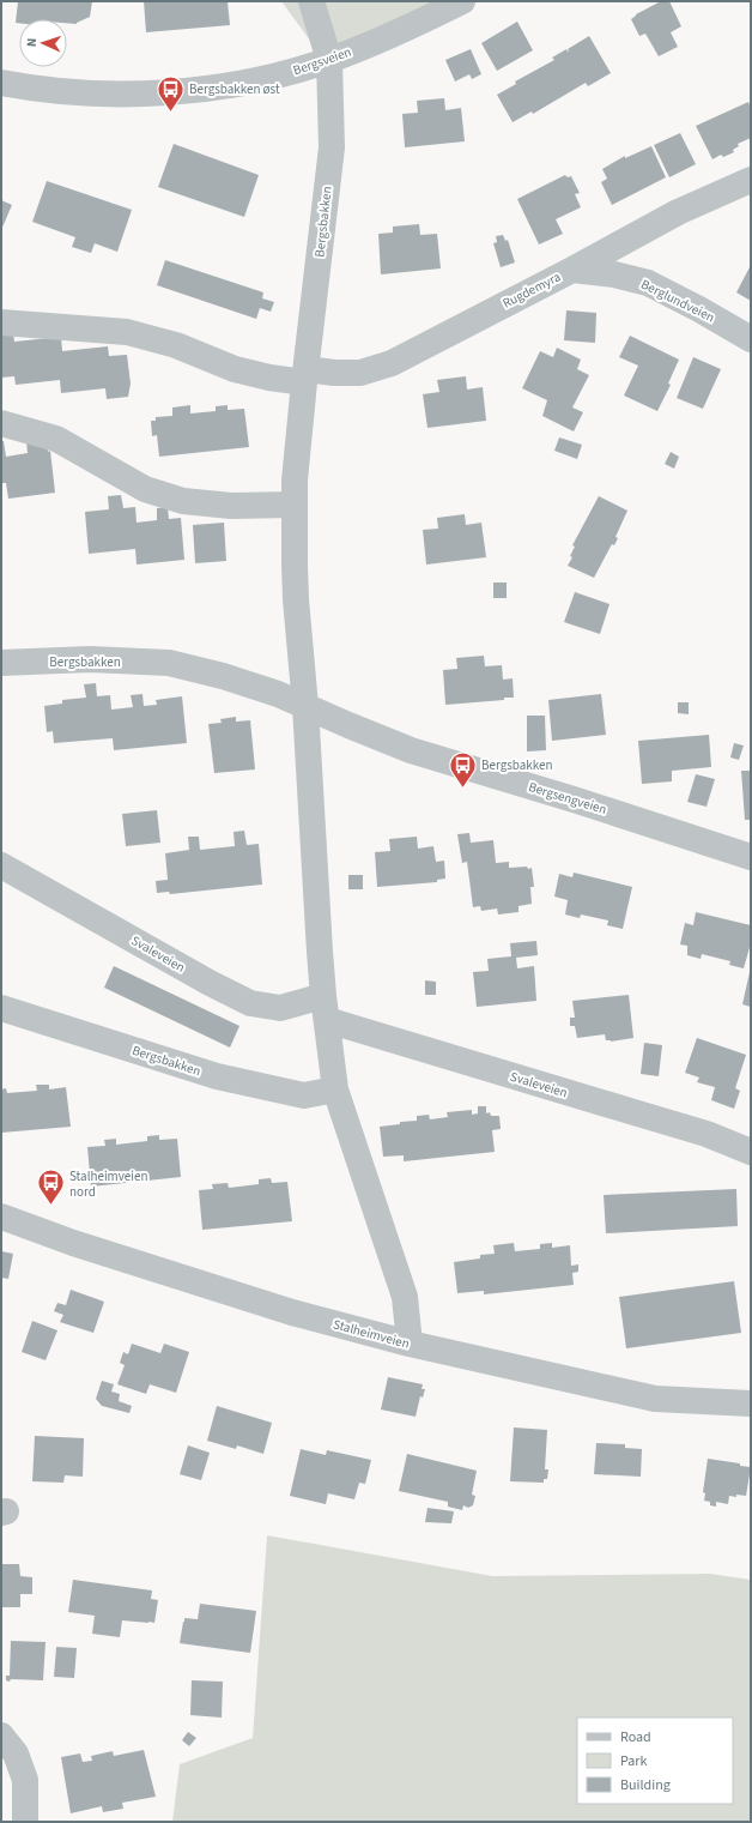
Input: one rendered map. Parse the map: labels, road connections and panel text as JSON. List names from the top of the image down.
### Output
{
  "streets": {
    "street": [
      "Bergsveien",
      "Bergsbakken",
      "Rugdemyra",
      "Berglundveien",
      "Bergsengveien",
      "Svaleveien",
      "Stalheimveien"
    ]
  },
  "crossings": [
    ["Bergsveien", "Bergsbakken"],
    ["Bergsbakken", "Rugdemyra"],
    ["Bergsbakken", "Bergsengveien"],
    ["Bergsbakken", "Svaleveien"],
    ["Bergsbakken", "Stalheimveien"],
    ["Rugdemyra", "Berglundveien"]
  ],
  "places": {
    "bus stop": ["Bergsbakken øst", "Bergsbakken", "Stalheimveien nord"]
  },
  "legend": ["Road", "Park", "Building"],
  "north": "left"
}
